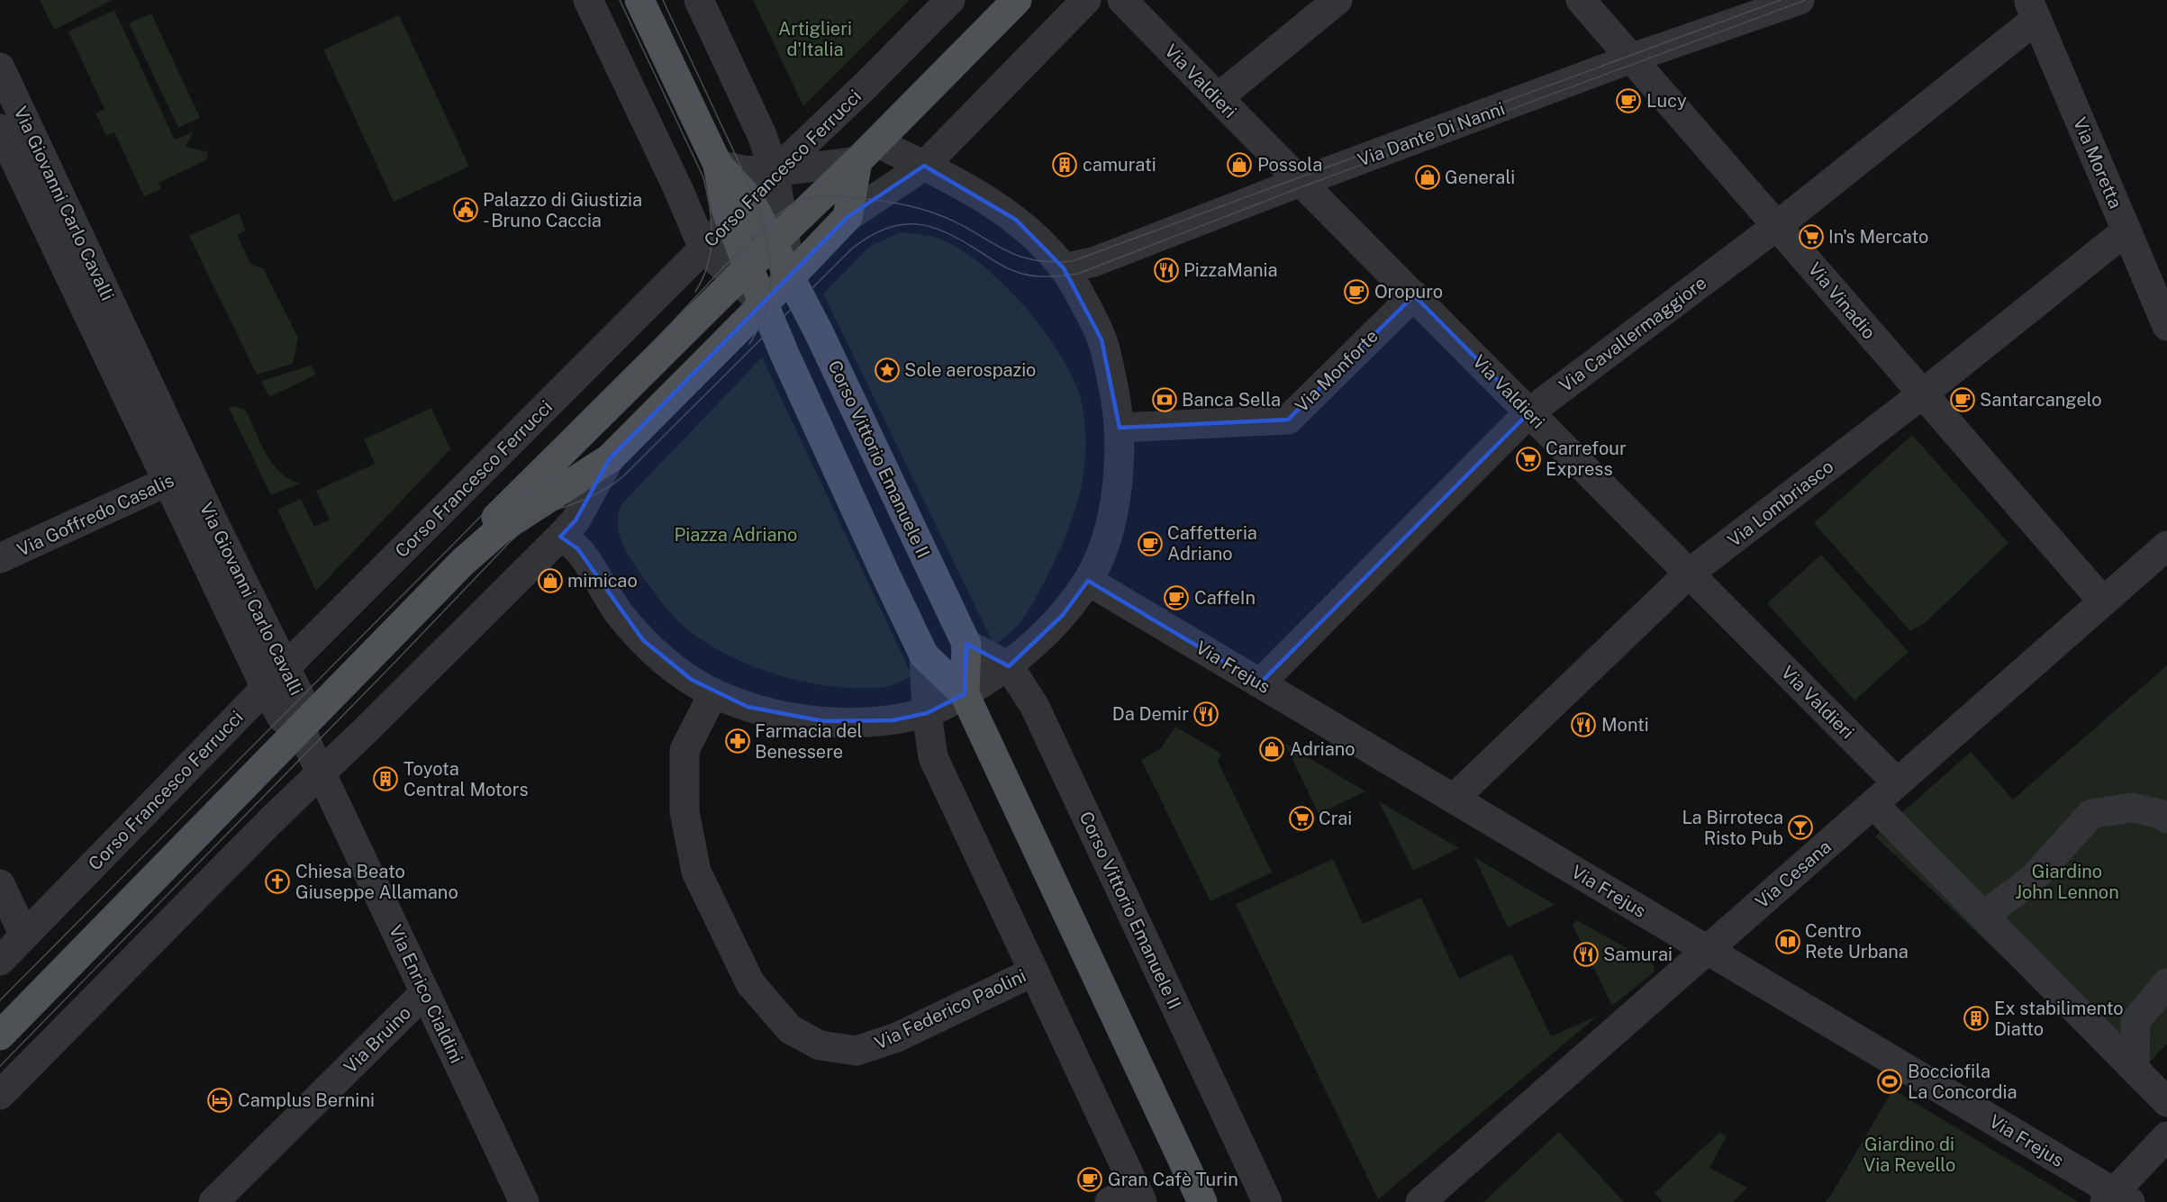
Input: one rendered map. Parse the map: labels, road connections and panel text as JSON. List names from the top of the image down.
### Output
{
  "streets": {
    "main road": ["Corso Vittorio Emanuele II"],
    "street": [
      "Via Valdieri",
      "Via Dante Di Nanni",
      "Via Moretta",
      "Corso Francesco Ferrucci",
      "Via Giovanni Carlo Cavalli",
      "Via Vinadio",
      "Via Cavallermaggiore",
      "Via Monforte",
      "Via Lombriasco",
      "Via Goffredo Casalis",
      "Via Frejus",
      "Via Cesana",
      "Via Enrico Cialdini",
      "Via Federico Paolini",
      "Via Bruino"
    ]
  },
  "crossings": [
    ["Via Valdieri", "Via Dante Di Nanni"],
    ["Via Valdieri", "Via Cavallermaggiore"],
    ["Via Valdieri", "Via Monforte"],
    ["Via Valdieri", "Via Lombriasco"],
    ["Via Valdieri", "Via Cesana"],
    ["Via Dante Di Nanni", "Via Vinadio"],
    ["Via Moretta", "Via Cavallermaggiore"],
    ["Via Moretta", "Via Lombriasco"],
    ["Corso Francesco Ferrucci", "Via Giovanni Carlo Cavalli"],
    ["Corso Francesco Ferrucci", "Corso Vittorio Emanuele II"],
    ["Via Giovanni Carlo Cavalli", "Via Goffredo Casalis"],
    ["Via Giovanni Carlo Cavalli", "Via Enrico Cialdini"],
    ["Via Vinadio", "Via Cavallermaggiore"],
    ["Via Vinadio", "Via Lombriasco"],
    ["Via Vinadio", "Via Cesana"],
    ["Via Cavallermaggiore", "Via Frejus"],
    ["Corso Vittorio Emanuele II", "Via Federico Paolini"],
    ["Via Lombriasco", "Via Frejus"],
    ["Via Frejus", "Via Cesana"],
    ["Via Enrico Cialdini", "Via Bruino"]
  ],
  "parks": [
    "Artiglieri d'Italia",
    "Piazza Adriano",
    "Giardino John Lennon",
    "Giardino di Via Revello"
  ],
  "places": {
    "cafe": [
      "Lucy",
      "Oropuro",
      "Santarcangelo",
      "Caffetteria Adriano",
      "CaffeIn",
      "Gran Cafè Turin"
    ],
    "building": ["camurati", "Toyota Central Motors", "Ex stabilimento Diatto"],
    "shop": [
      "Possola",
      "Generali",
      "mimicao",
      "Adriano"
    ],
    "public building": ["Palazzo di Giustizia - Bruno Caccia"],
    "supermarket": ["In's Mercato", "Carrefour Express", "Crai"],
    "restaurant": [
      "PizzaMania",
      "Da Demir",
      "Monti",
      "Samurai"
    ],
    "place": ["Sole aerospazio"],
    "bank": ["Banca Sella"],
    "pharmacy": ["Farmacia del Benessere"],
    "bar": ["La Birroteca Risto Pub"],
    "church": ["Chiesa Beato Giuseppe Allamano"],
    "library": ["Centro Rete Urbana"],
    "sports": ["Bocciofila La Concordia"],
    "hotel": ["Camplus Bernini"]
  }
}
